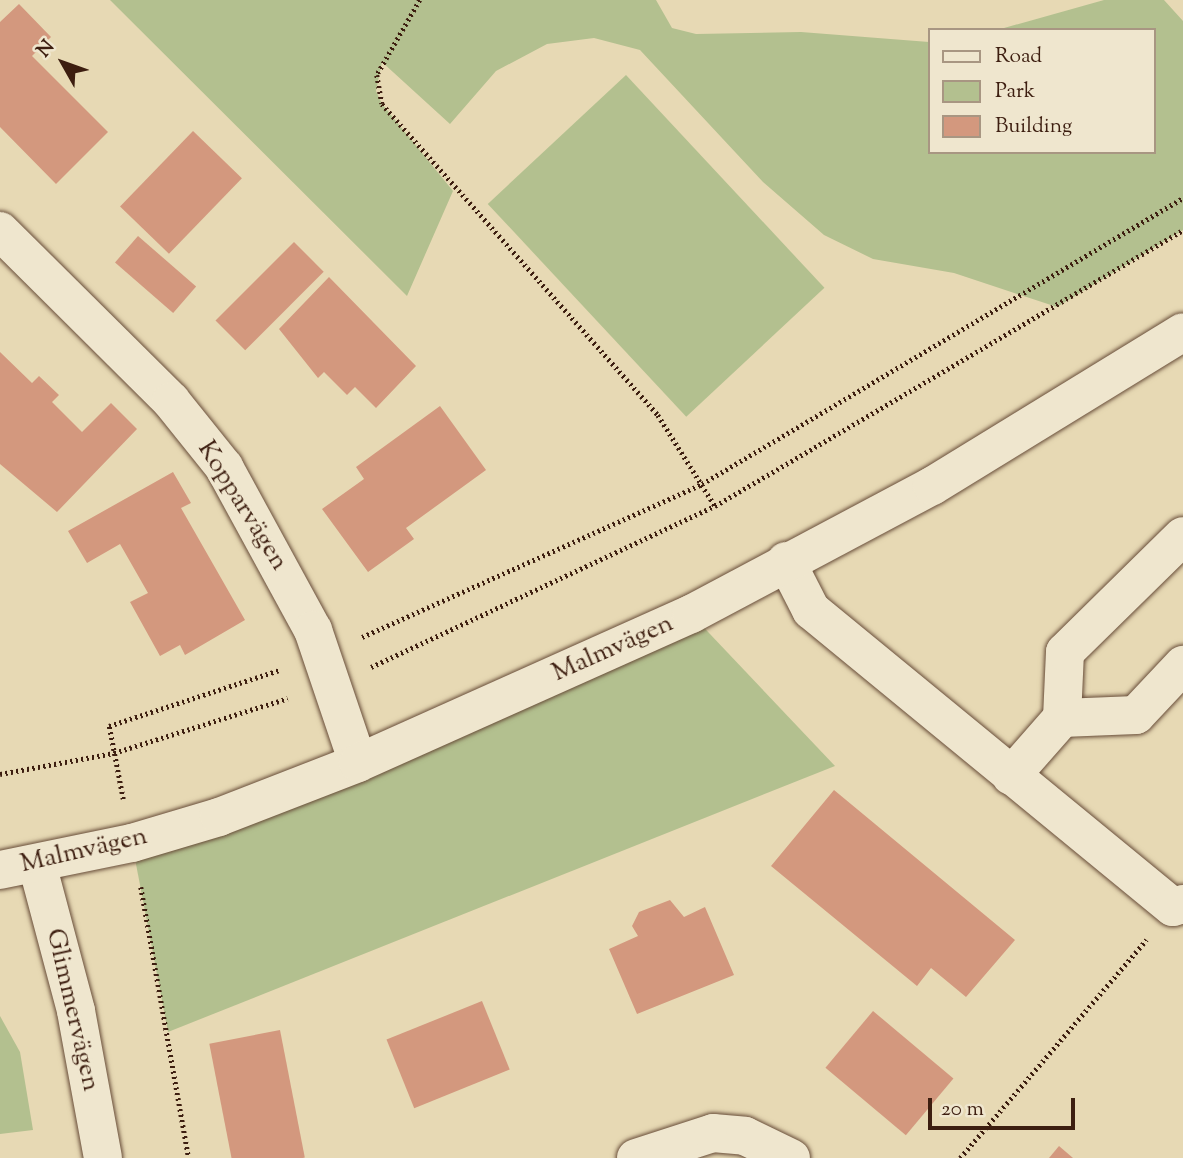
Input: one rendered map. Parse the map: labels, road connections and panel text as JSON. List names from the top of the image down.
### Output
{
  "streets": {
    "street": ["Kopparvägen", "Malmvägen", "Glimmervägen"]
  },
  "crossings": [
    ["Kopparvägen", "Malmvägen"],
    ["Malmvägen", "Glimmervägen"]
  ],
  "legend": ["Road", "Park", "Building"],
  "scale_bar": "20 m",
  "north": "top left"
}
